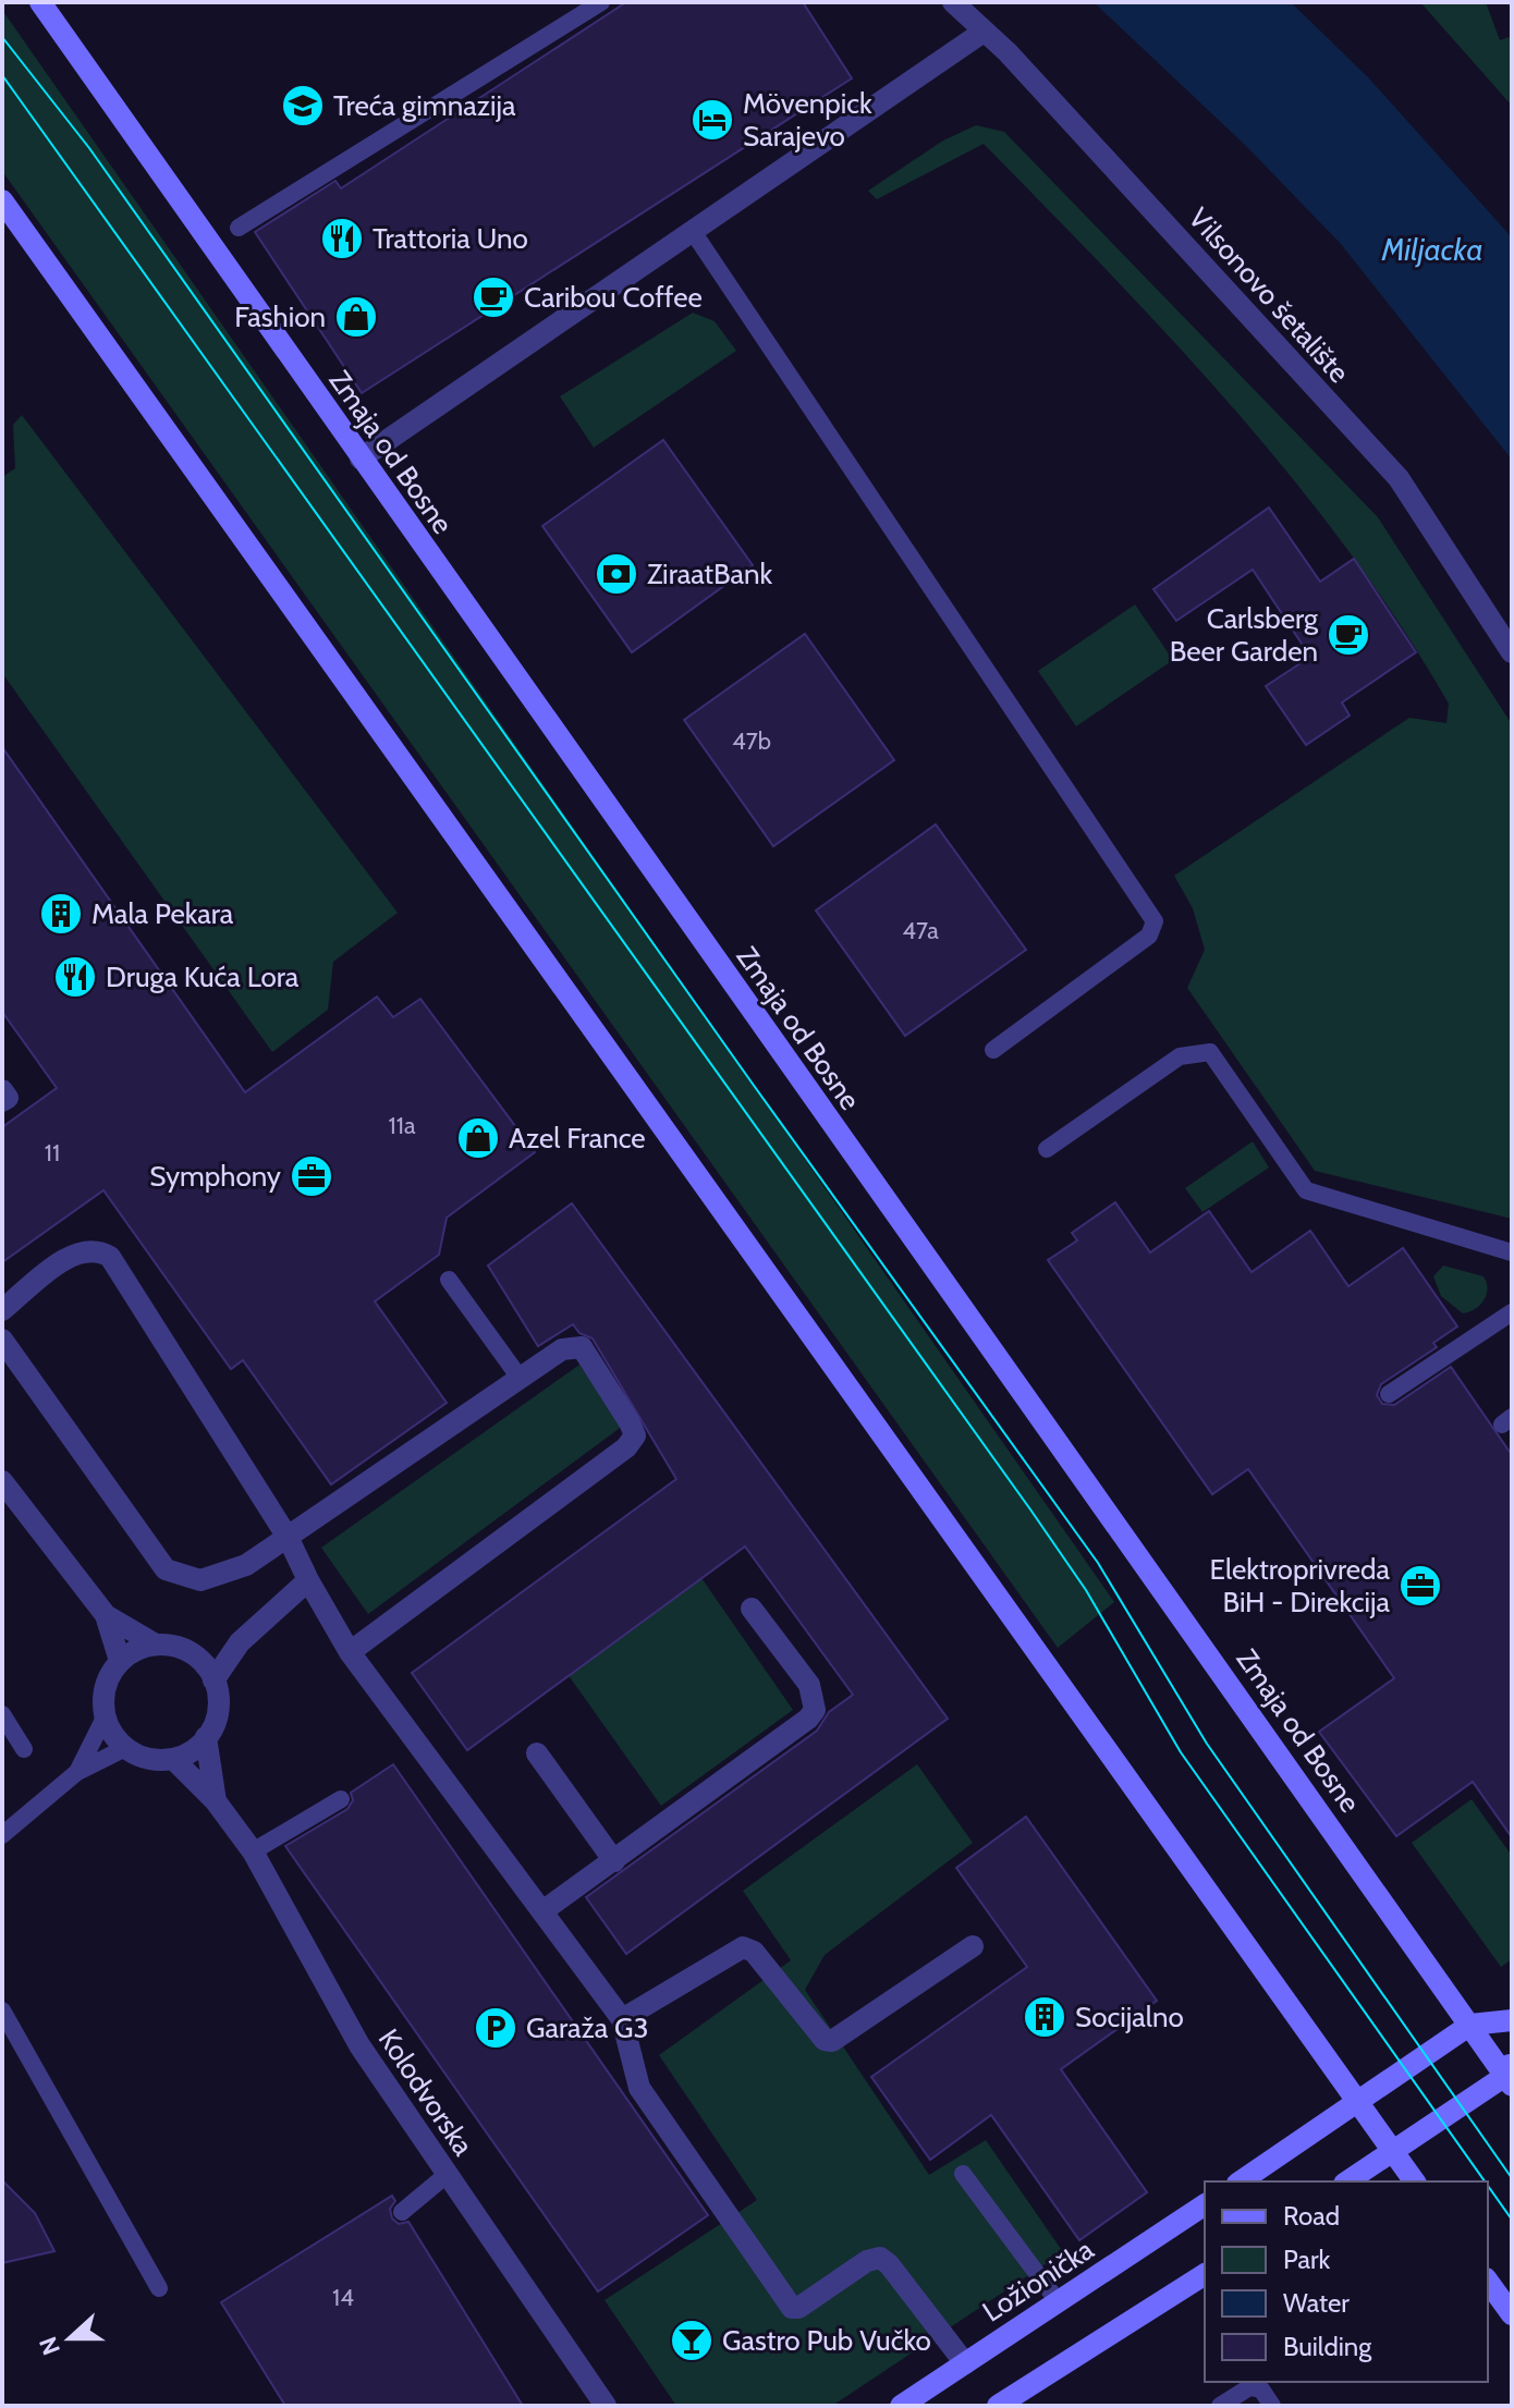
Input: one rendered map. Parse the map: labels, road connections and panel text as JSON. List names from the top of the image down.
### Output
{
  "streets": {
    "main road": ["Zmaja od Bosne", "Ložionička"],
    "street": ["Vilsonovo šetalište", "Kolodvorska"]
  },
  "water": ["Miljacka"],
  "places": {
    "school or university": ["Treća gimnazija"],
    "hotel": ["Mövenpick Sarajevo"],
    "restaurant": ["Trattoria Uno", "Druga Kuća Lora"],
    "cafe": ["Caribou Coffee", "Carlsberg Beer Garden"],
    "shop": ["Fashion", "Azel France"],
    "bank": ["ZiraatBank"],
    "building": ["Mala Pekara", "Socijalno"],
    "office": ["Symphony", "Elektroprivreda BiH - Direkcija"],
    "parking": ["Garaža G3"],
    "bar": ["Gastro Pub Vučko"]
  },
  "house_numbers": [
    "47b",
    "47a",
    "11a",
    "11",
    "14"
  ],
  "legend": [
    "Road",
    "Park",
    "Water",
    "Building"
  ],
  "north": "left"
}
